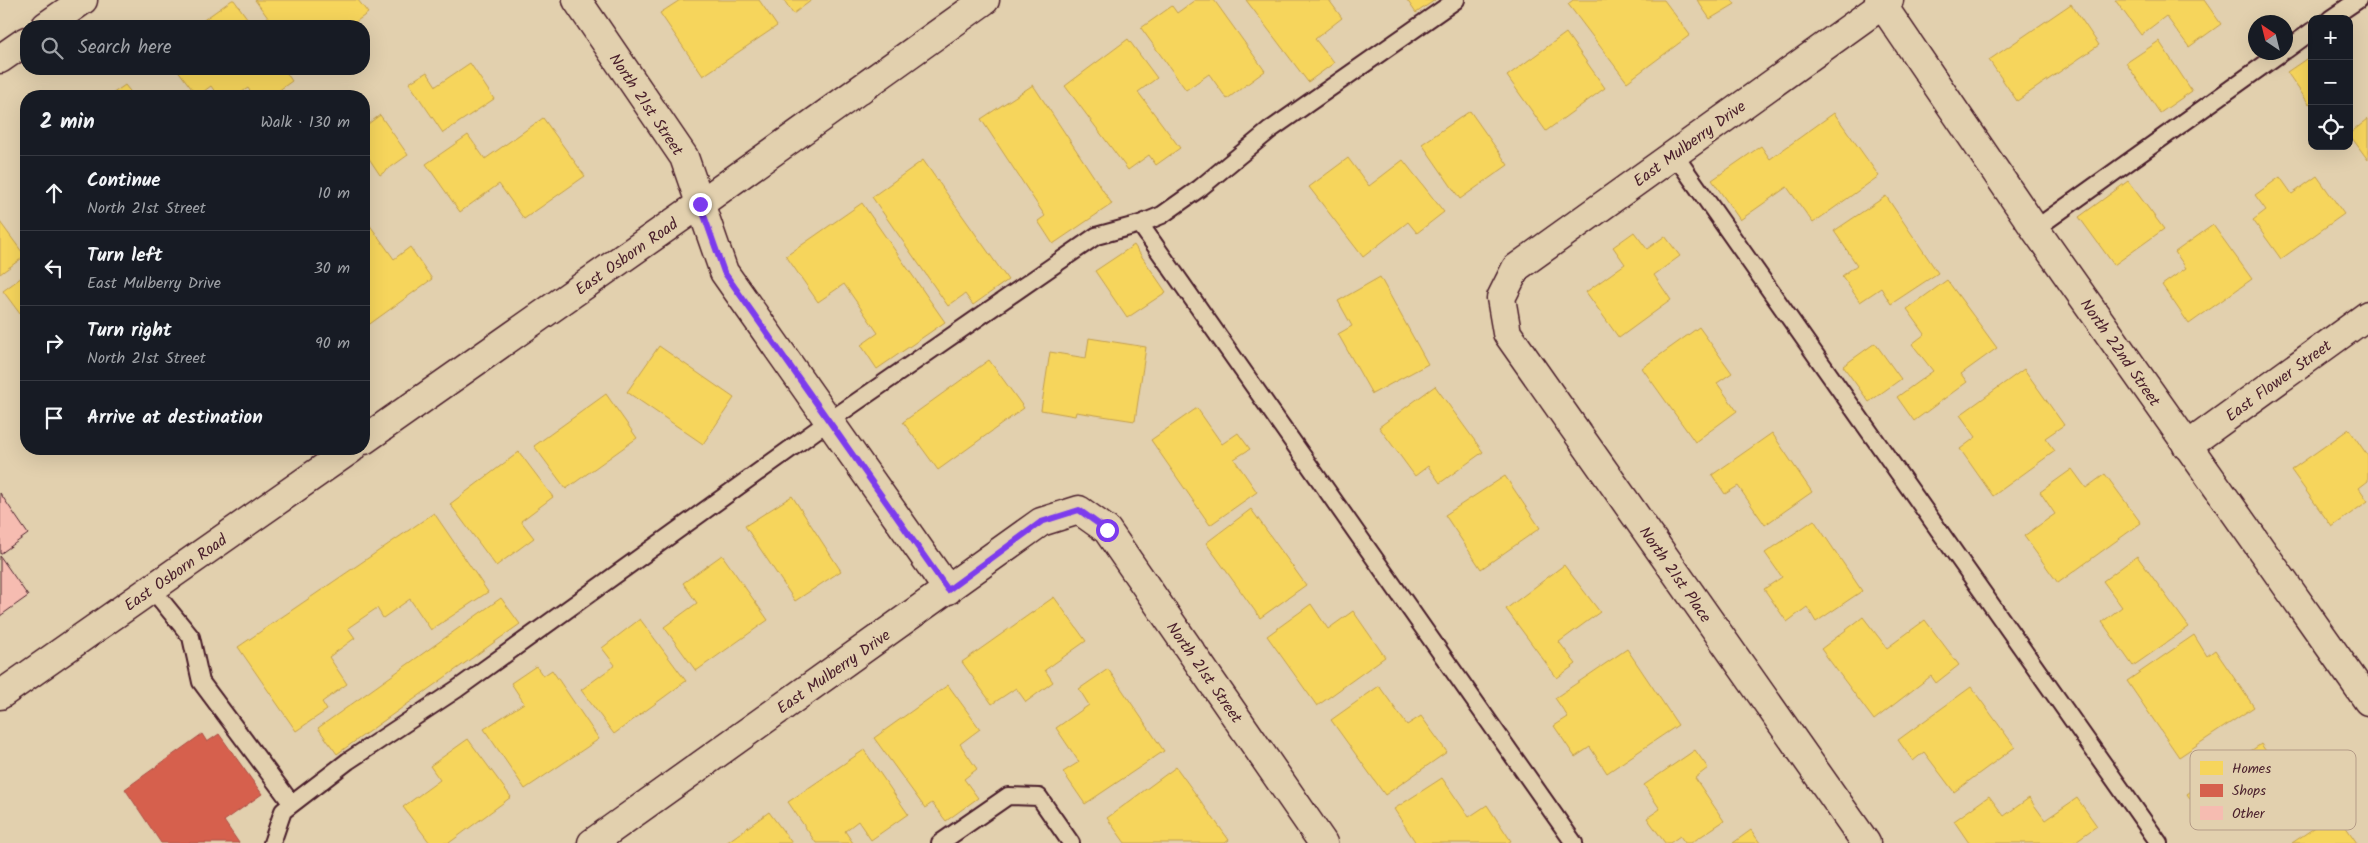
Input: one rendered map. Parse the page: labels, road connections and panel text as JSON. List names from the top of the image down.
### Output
{
  "streets": {
    "street": [
      "North 21st Street",
      "East Mulberry Drive",
      "East Osborn Road",
      "North 22nd Street",
      "East Flower Street",
      "North 21st Place"
    ]
  },
  "crossings": [
    ["North 21st Street", "East Mulberry Drive"],
    ["North 21st Street", "East Osborn Road"],
    ["East Mulberry Drive", "North 22nd Street"],
    ["East Mulberry Drive", "North 21st Place"],
    ["North 22nd Street", "East Flower Street"]
  ],
  "legend": ["Homes", "Shops", "Other"],
  "north": "top left",
  "page": {
    "map_buttons": ["+", "−"],
    "search": "Search here",
    "heading": ["2 min", "Walk · 130 m"],
    "list": [
      ["Continue", "North 21st Street", "10 m"],
      ["Turn left", "East Mulberry Drive", "30 m"],
      ["Turn right", "North 21st Street", "90 m"],
      "Arrive at destination"
    ]
  }
}
